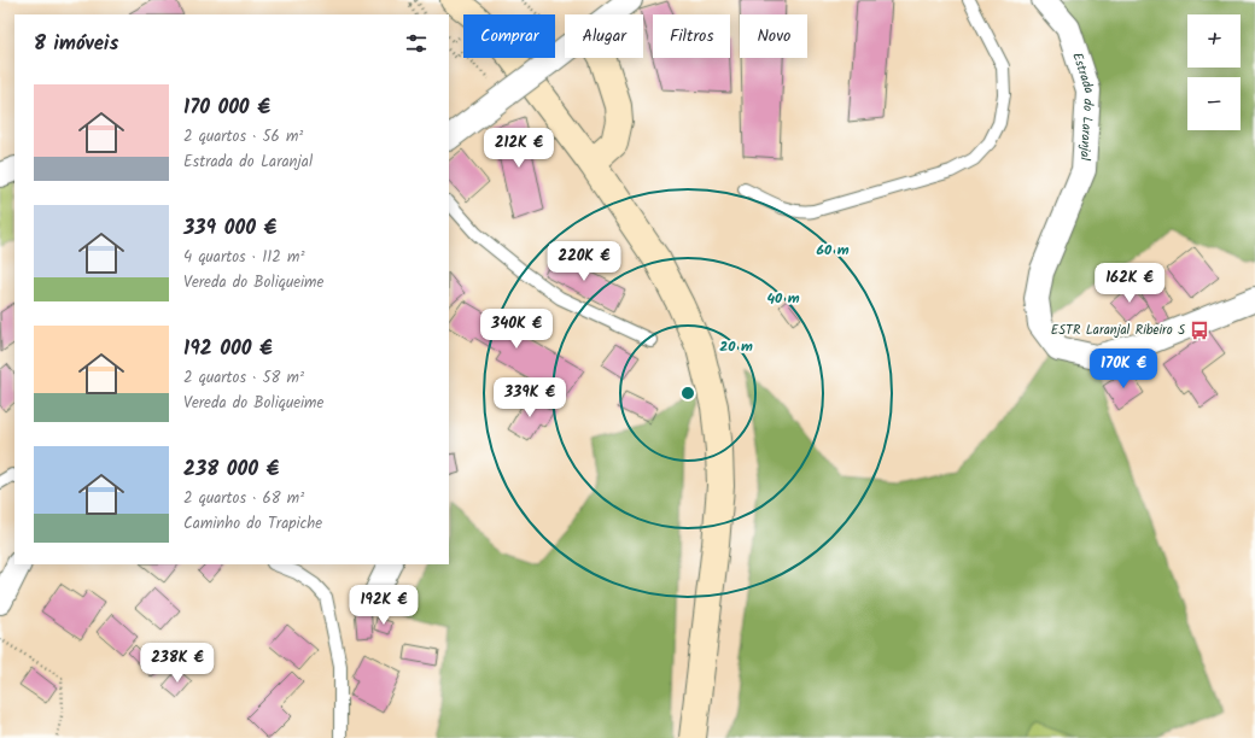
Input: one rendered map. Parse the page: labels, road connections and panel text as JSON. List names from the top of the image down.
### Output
{
  "streets": {
    "street": ["Estrada do Laranjal"]
  },
  "places": {
    "bus stop": ["ESTR Laranjal Ribeiro S"]
  },
  "page": {
    "map_buttons": ["+", "−"],
    "chip": [
      "Comprar",
      "Alugar",
      "Filtros",
      "Novo"
    ],
    "heading": "8 imóveis",
    "list": [
      {
        "name": "170 000 €",
        "note": "2 quartos · 56 m² · Estrada do Laranjal"
      },
      {
        "name": "339 000 €",
        "note": "4 quartos · 112 m² · Vereda do Boliqueime"
      },
      {
        "name": "192 000 €",
        "note": "2 quartos · 58 m² · Vereda do Boliqueime"
      },
      {
        "name": "238 000 €",
        "note": "2 quartos · 68 m² · Caminho do Trapiche"
      }
    ],
    "price": [
      "212K €",
      "220K €",
      "162K €",
      "340K €",
      "170K €",
      "339K €",
      "192K €",
      "238K €"
    ]
  },
  "rings": ["60 m", "40 m", "20 m"]
}
